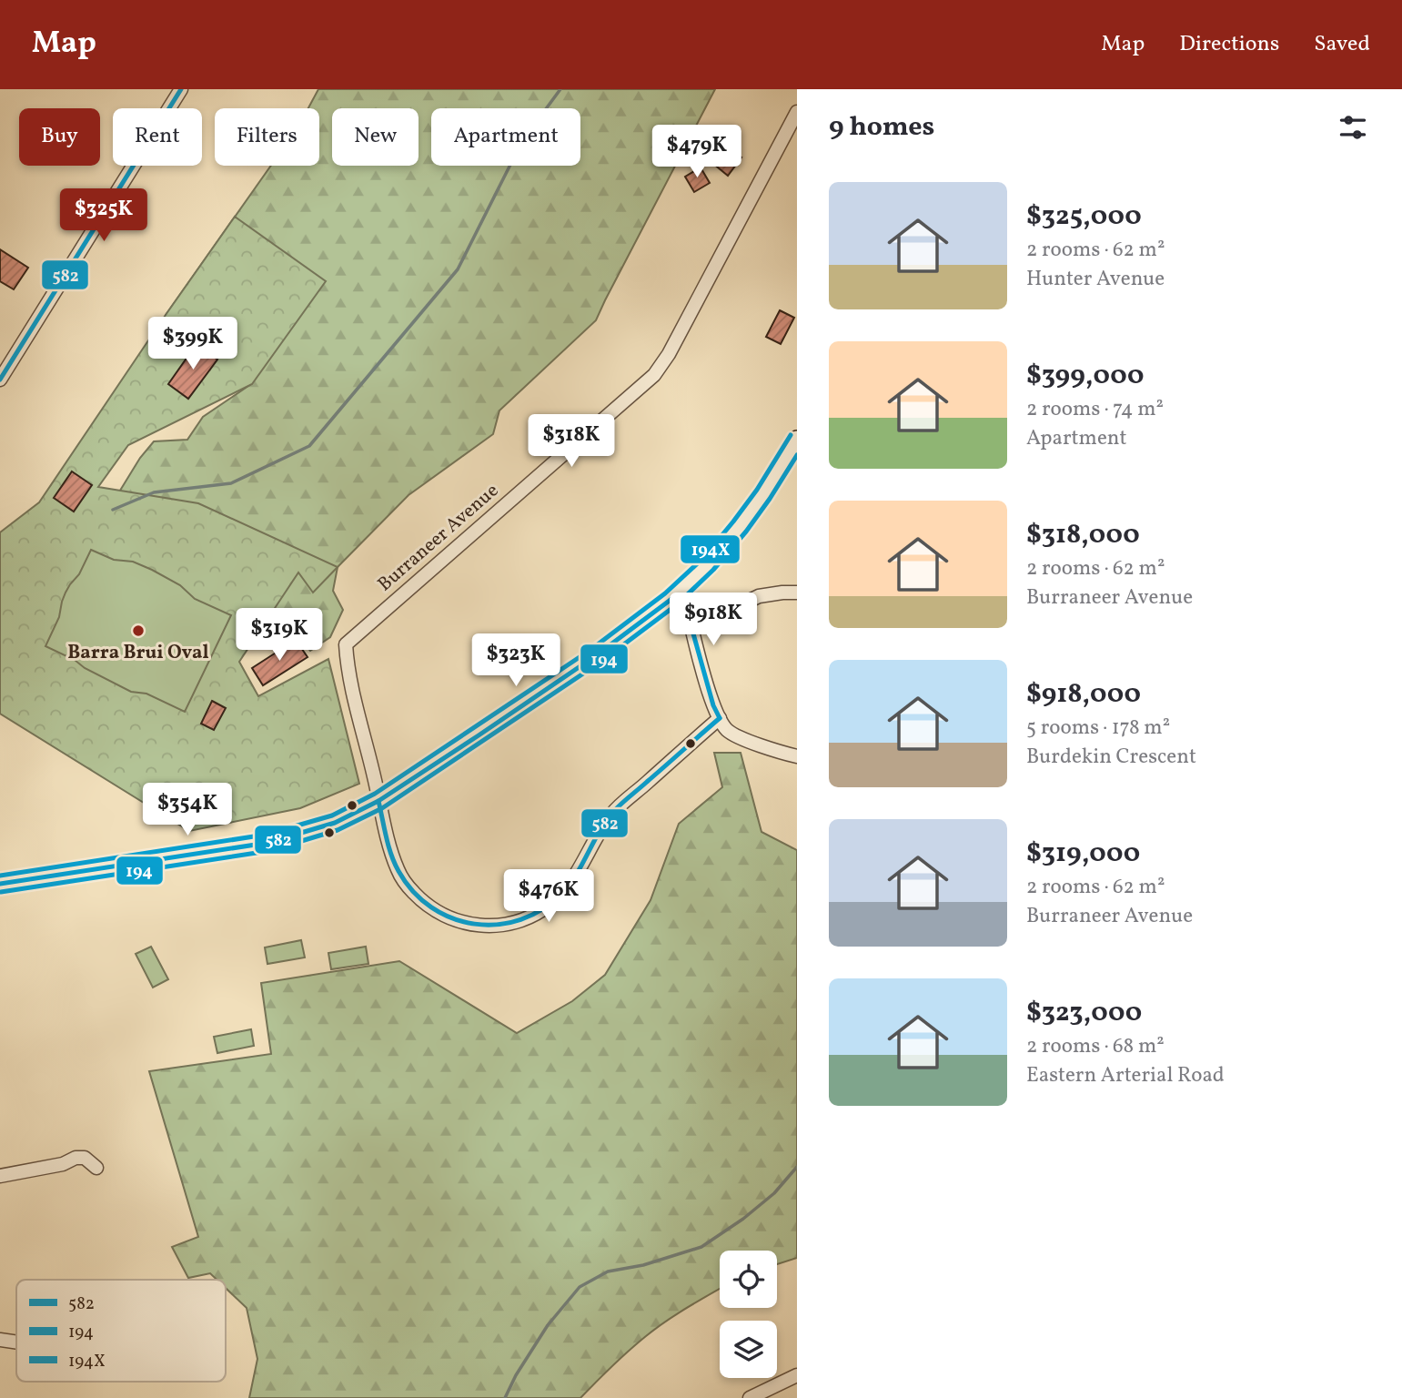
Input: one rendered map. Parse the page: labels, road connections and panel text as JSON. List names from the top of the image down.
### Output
{
  "streets": {
    "street": ["Burraneer Avenue"]
  },
  "places": ["Barra Brui Oval"],
  "lines": ["transit line 582", "transit line 194X", "transit line 194"],
  "legend": ["582", "194", "194X"],
  "page": {
    "header": "Map",
    "nav": ["Map", "Directions", "Saved"],
    "heading": "9 homes",
    "chip": [
      "Buy",
      "Rent",
      "Filters",
      "New",
      "Apartment"
    ],
    "price": [
      "$479K",
      "$325K",
      "$399K",
      "$318K",
      "$918K",
      "$319K",
      "$323K",
      "$354K",
      "$476K"
    ],
    "list": [
      {
        "name": "$325,000",
        "note": "2 rooms · 62 m² · Hunter Avenue"
      },
      {
        "name": "$399,000",
        "note": "2 rooms · 74 m² · Apartment"
      },
      {
        "name": "$318,000",
        "note": "2 rooms · 62 m² · Burraneer Avenue"
      },
      {
        "name": "$918,000",
        "note": "5 rooms · 178 m² · Burdekin Crescent"
      },
      {
        "name": "$319,000",
        "note": "2 rooms · 62 m² · Burraneer Avenue"
      },
      {
        "name": "$323,000",
        "note": "2 rooms · 68 m² · Eastern Arterial Road"
      }
    ]
  }
}
